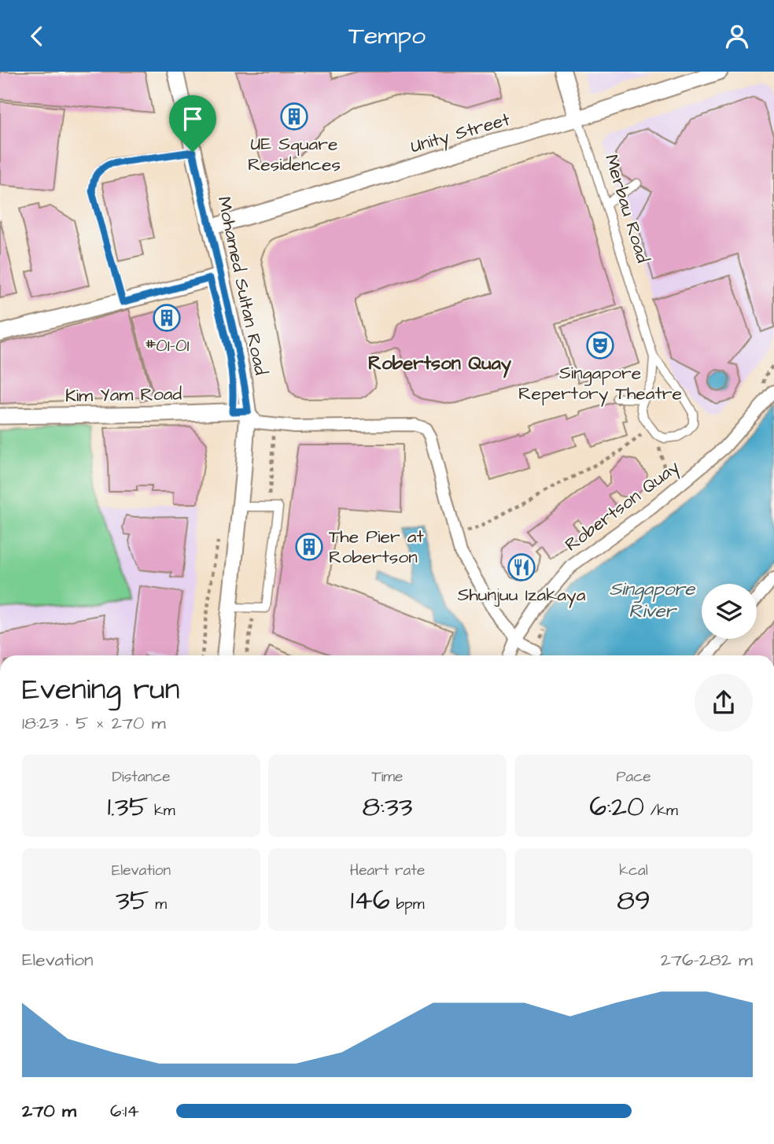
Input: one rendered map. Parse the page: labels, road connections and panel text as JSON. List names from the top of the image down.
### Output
{
  "streets": {
    "street": [
      "Unity Street",
      "Merbau Road",
      "Mohamed Sultan Road",
      "Kim Yam Road",
      "Robertson Quay"
    ]
  },
  "crossings": [
    ["Unity Street", "Merbau Road"],
    ["Unity Street", "Mohamed Sultan Road"],
    ["Mohamed Sultan Road", "Kim Yam Road"]
  ],
  "districts": ["Robertson Quay"],
  "water": ["Singapore River"],
  "places": {
    "building": ["UE Square Residences", "#01-01", "The Pier at Robertson"],
    "theatre": ["Singapore Repertory Theatre"],
    "restaurant": ["Shunjuu Izakaya"]
  },
  "page": {
    "header": "Tempo",
    "heading": ["Evening run", "18:23 · 5 × 270 m"],
    "stats": [
      ["Distance", "1.35 km"],
      ["Time", "8:33"],
      ["Pace", "6:20 /km"],
      ["Elevation", "35 m"],
      ["Heart rate", "146 bpm"],
      ["kcal", "89"]
    ],
    "chart": ["Elevation", "276–282 m"],
    "list": [
      {
        "name": "270 m",
        "note": "6:14"
      }
    ]
  }
}
